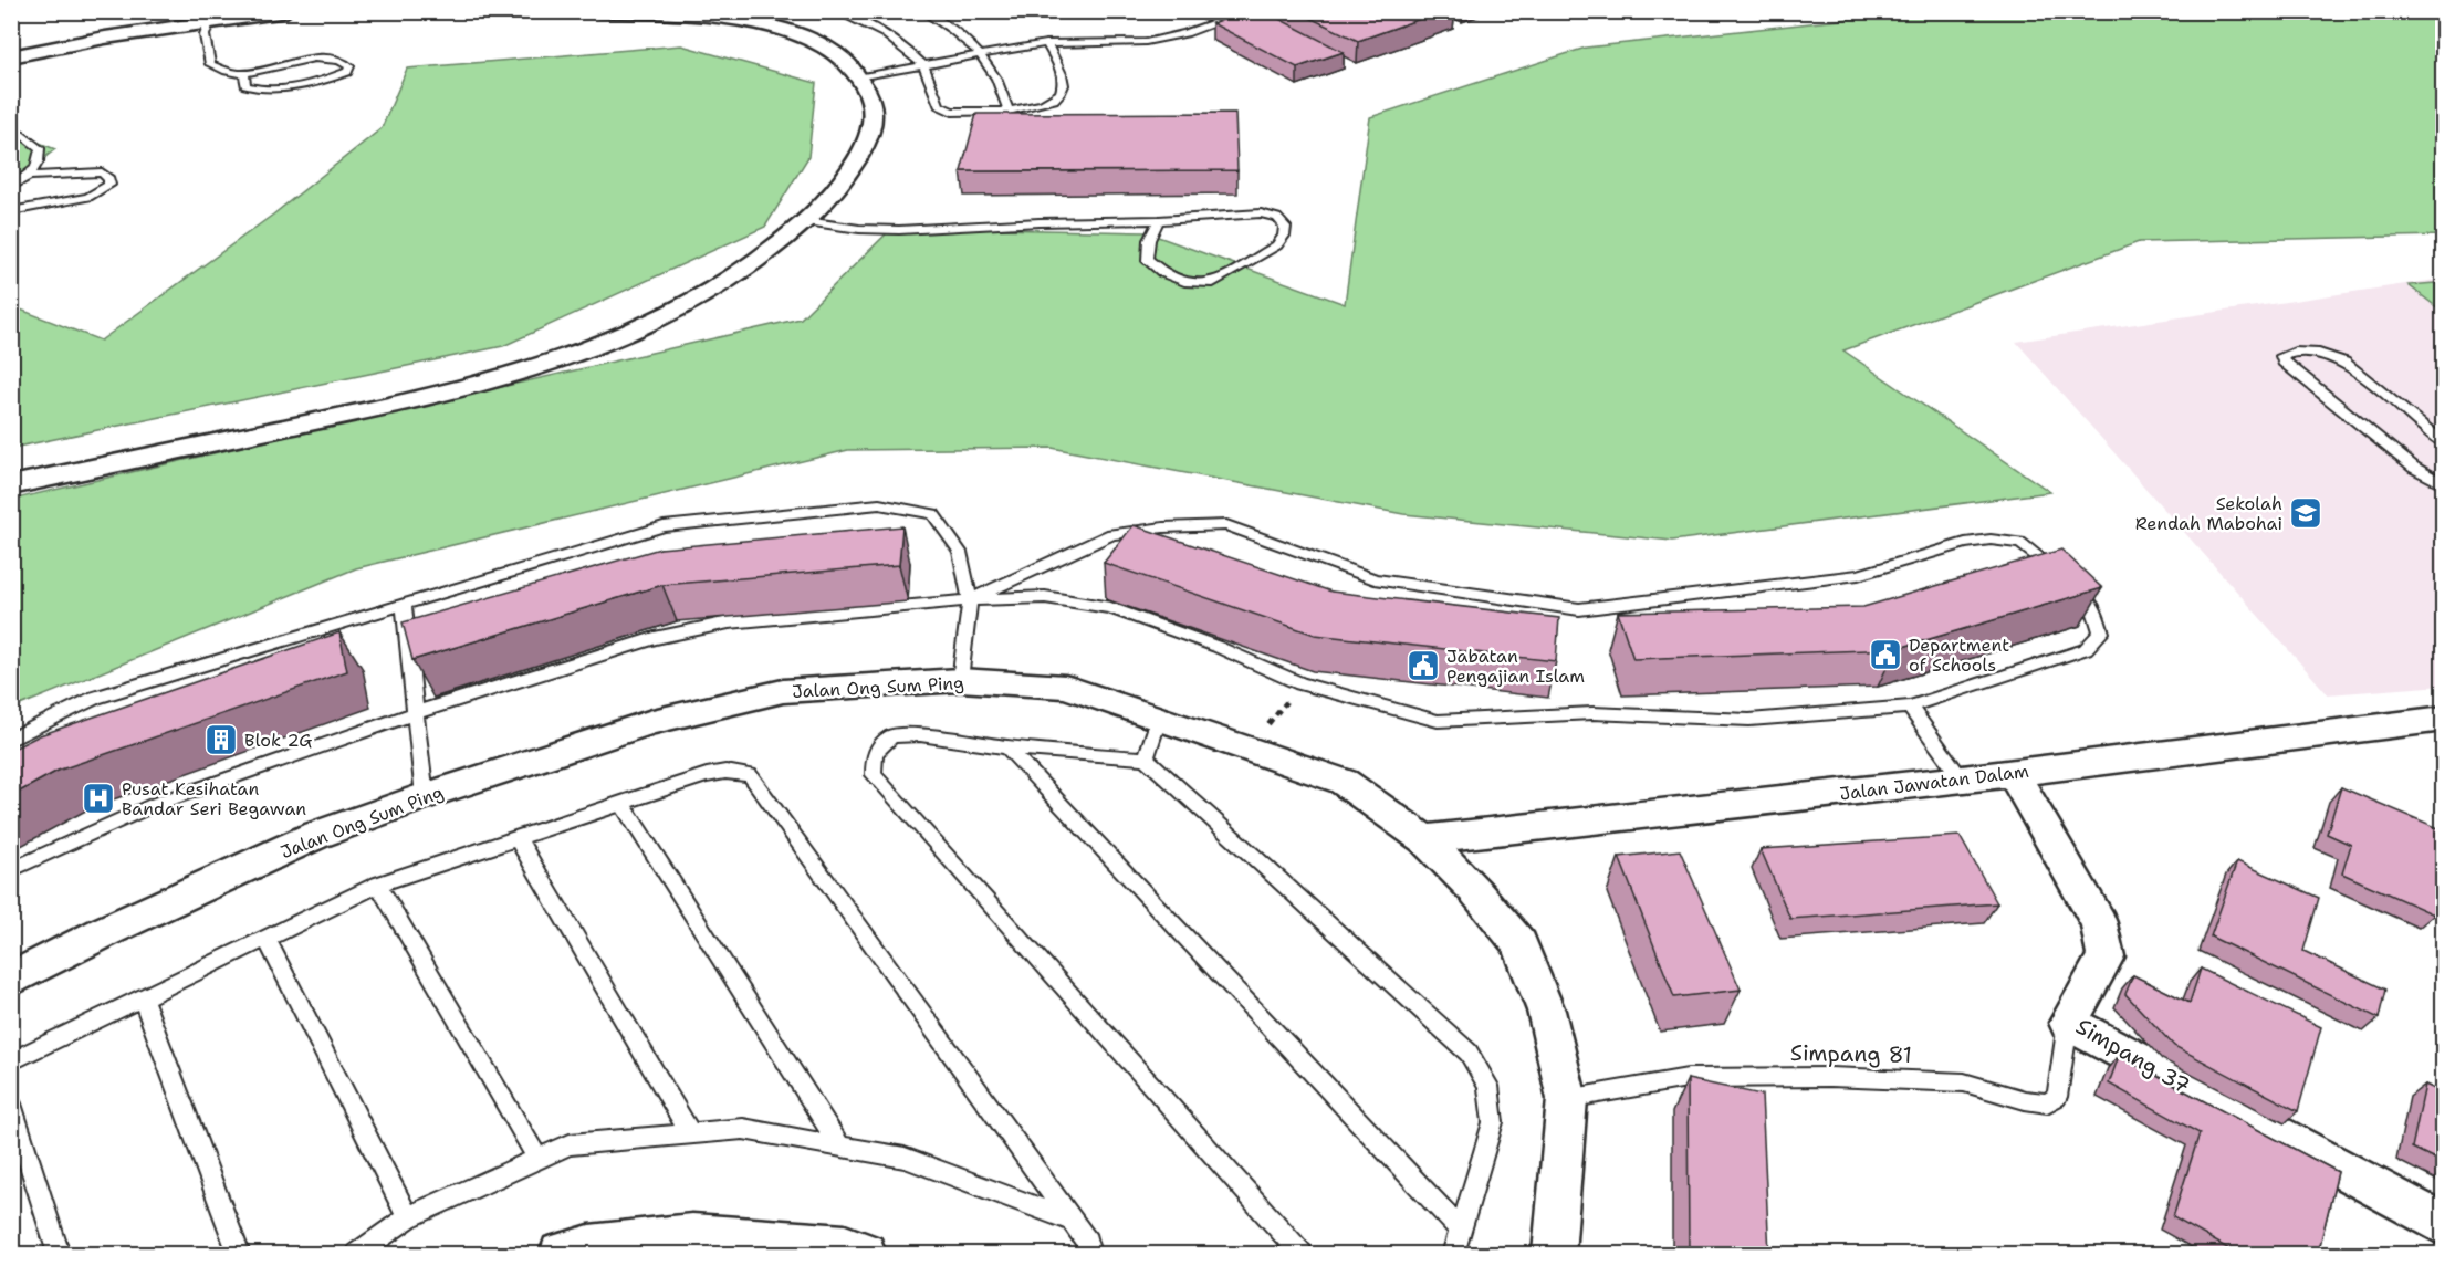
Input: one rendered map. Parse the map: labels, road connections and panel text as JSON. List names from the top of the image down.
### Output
{
  "streets": {
    "street": ["Jalan Ong Sum Ping", "Jalan Jawatan Dalam", "Simpang 37"],
    "lane": ["Simpang 81"]
  },
  "crossings": [
    ["Jalan Ong Sum Ping", "Jalan Jawatan Dalam"],
    ["Jalan Ong Sum Ping", "Simpang 81"],
    ["Jalan Jawatan Dalam", "Simpang 37"],
    ["Simpang 81", "Simpang 37"]
  ],
  "places": {
    "school or university": ["Sekolah Rendah Mabohai"],
    "public building": ["Department of Schools", "Jabatan Pengajian Islam"],
    "building": ["Blok 2G"],
    "hospital": ["Pusat Kesihatan Bandar Seri Begawan"]
  }
}
